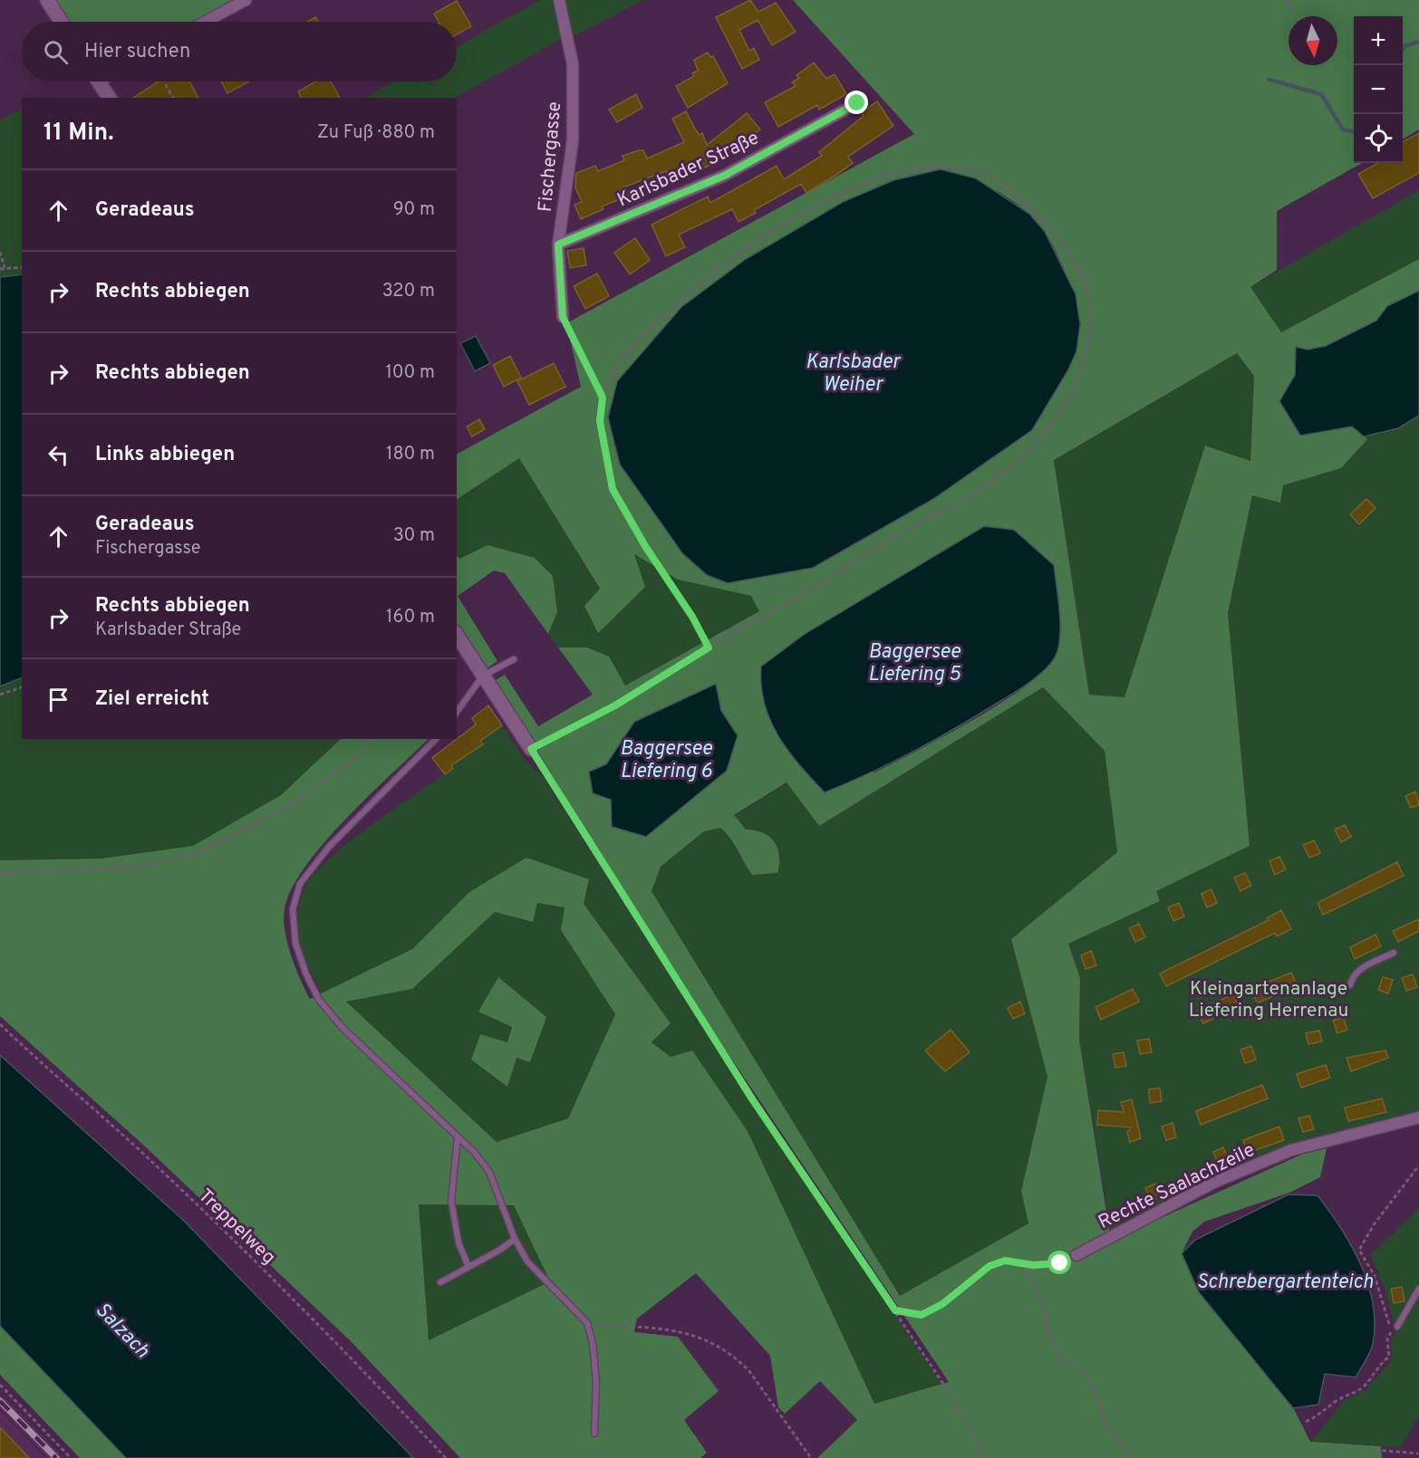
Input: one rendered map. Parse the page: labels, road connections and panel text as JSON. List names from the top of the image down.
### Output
{
  "streets": {
    "street": ["Fischergasse", "Karlsbader Straße", "Rechte Saalachzeile"],
    "path": ["Treppelweg"]
  },
  "crossings": [
    ["Fischergasse", "Karlsbader Straße"]
  ],
  "water": [
    "Karlsbader Weiher",
    "Baggersee Liefering 5",
    "Baggersee Liefering 6",
    "Schrebergartenteich",
    "Salzach"
  ],
  "parks": ["Kleingartenanlage Liefering Herrenau"],
  "north": "bottom",
  "page": {
    "map_buttons": ["+", "−"],
    "search": "Hier suchen",
    "heading": ["11 Min.", "Zu Fuß · 880 m"],
    "list": [
      ["Geradeaus", "90 m"],
      ["Rechts abbiegen", "320 m"],
      ["Rechts abbiegen", "100 m"],
      ["Links abbiegen", "180 m"],
      ["Geradeaus", "Fischergasse", "30 m"],
      ["Rechts abbiegen", "Karlsbader Straße", "160 m"],
      "Ziel erreicht"
    ]
  }
}
